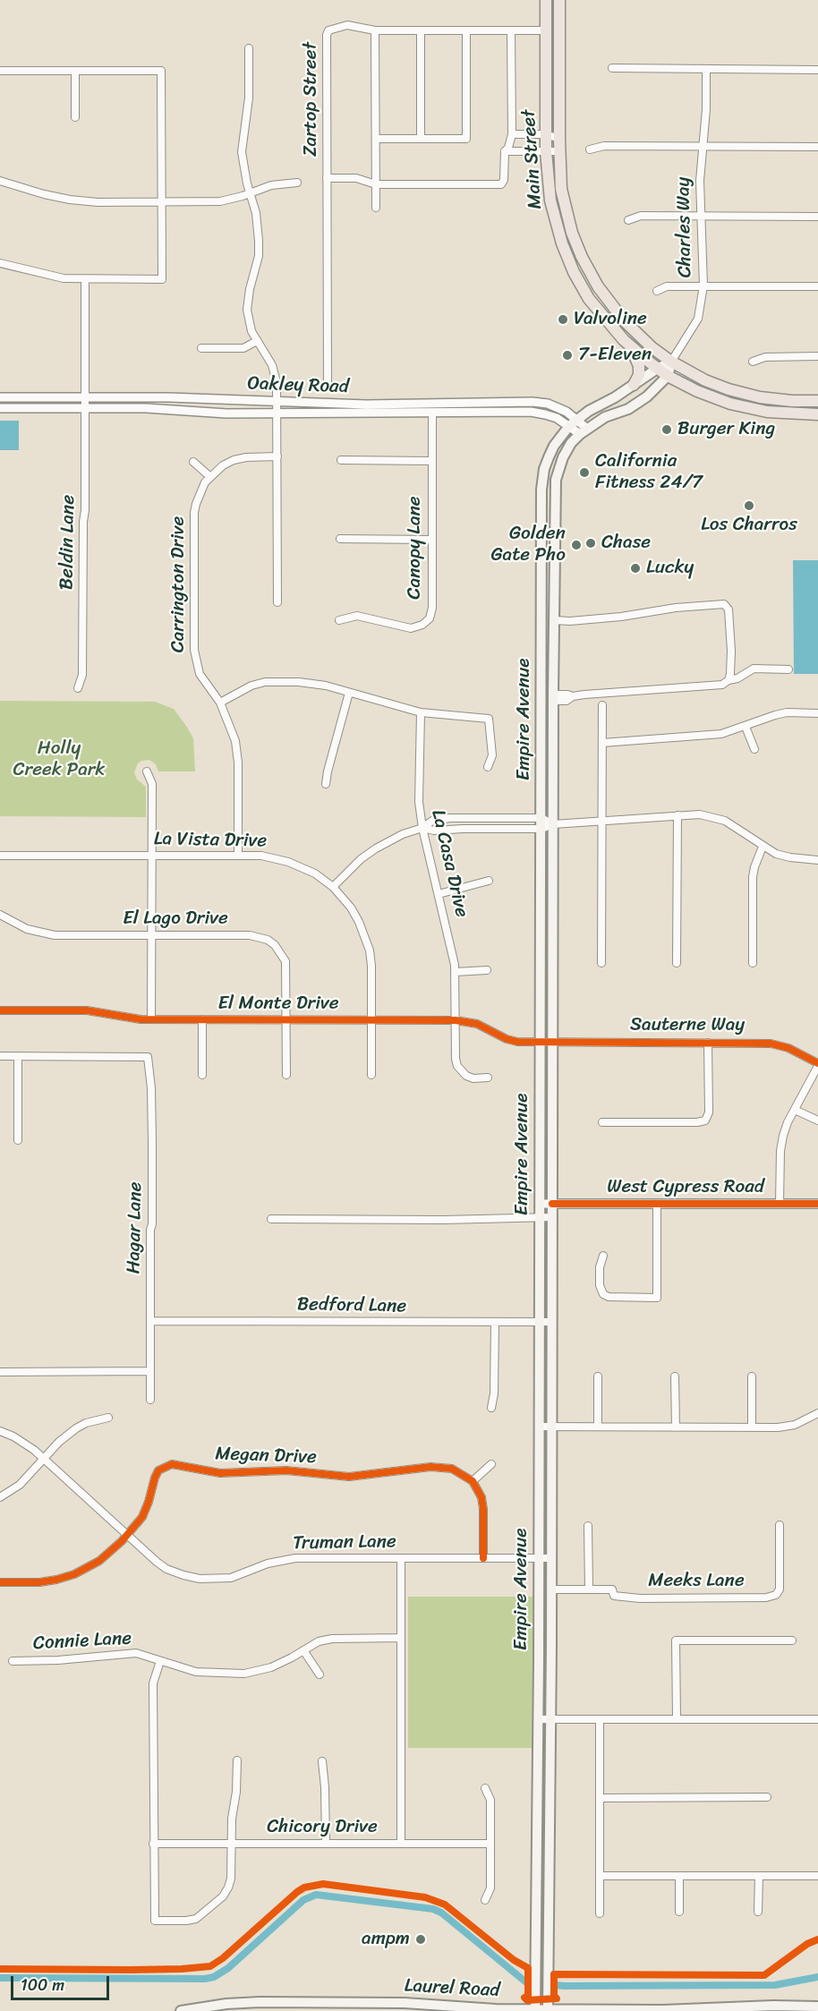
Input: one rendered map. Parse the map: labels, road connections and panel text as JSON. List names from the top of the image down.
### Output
{
  "streets": {
    "main road": [
      "Main Street",
      "Charles Way",
      "Empire Avenue",
      "Laurel Road"
    ],
    "street": [
      "Zartop Street",
      "Oakley Road",
      "Beldin Lane",
      "Canopy Lane",
      "Carrington Drive",
      "La Vista Drive",
      "La Casa Drive",
      "El Lago Drive",
      "El Monte Drive",
      "Sauterne Way",
      "West Cypress Road",
      "Hagar Lane",
      "Bedford Lane",
      "Megan Drive",
      "Truman Lane",
      "Meeks Lane",
      "Connie Lane",
      "Chicory Drive"
    ]
  },
  "crossings": [
    ["Zartop Street", "Main Street"],
    ["Main Street", "Charles Way"],
    ["Main Street", "Empire Avenue"],
    ["Charles Way", "Empire Avenue"],
    ["Oakley Road", "Beldin Lane"],
    ["Oakley Road", "Canopy Lane"],
    ["Oakley Road", "Empire Avenue"],
    ["Carrington Drive", "La Vista Drive"],
    ["Empire Avenue", "El Monte Drive"],
    ["Empire Avenue", "Sauterne Way"],
    ["Empire Avenue", "West Cypress Road"],
    ["Empire Avenue", "Bedford Lane"],
    ["Empire Avenue", "Truman Lane"],
    ["Empire Avenue", "Meeks Lane"],
    ["Empire Avenue", "Laurel Road"],
    ["La Vista Drive", "El Monte Drive"],
    ["La Casa Drive", "El Monte Drive"],
    ["El Lago Drive", "El Monte Drive"],
    ["El Monte Drive", "Sauterne Way"],
    ["Hagar Lane", "Bedford Lane"],
    ["Megan Drive", "Truman Lane"]
  ],
  "parks": ["Holly Creek Park"],
  "places": [
    "Valvoline",
    "7-Eleven",
    "Burger King",
    "California Fitness 24/7",
    "Los Charros",
    "Chase",
    "Golden Gate Pho",
    "Lucky",
    "ampm"
  ],
  "scale_bar": "100 m"
}
